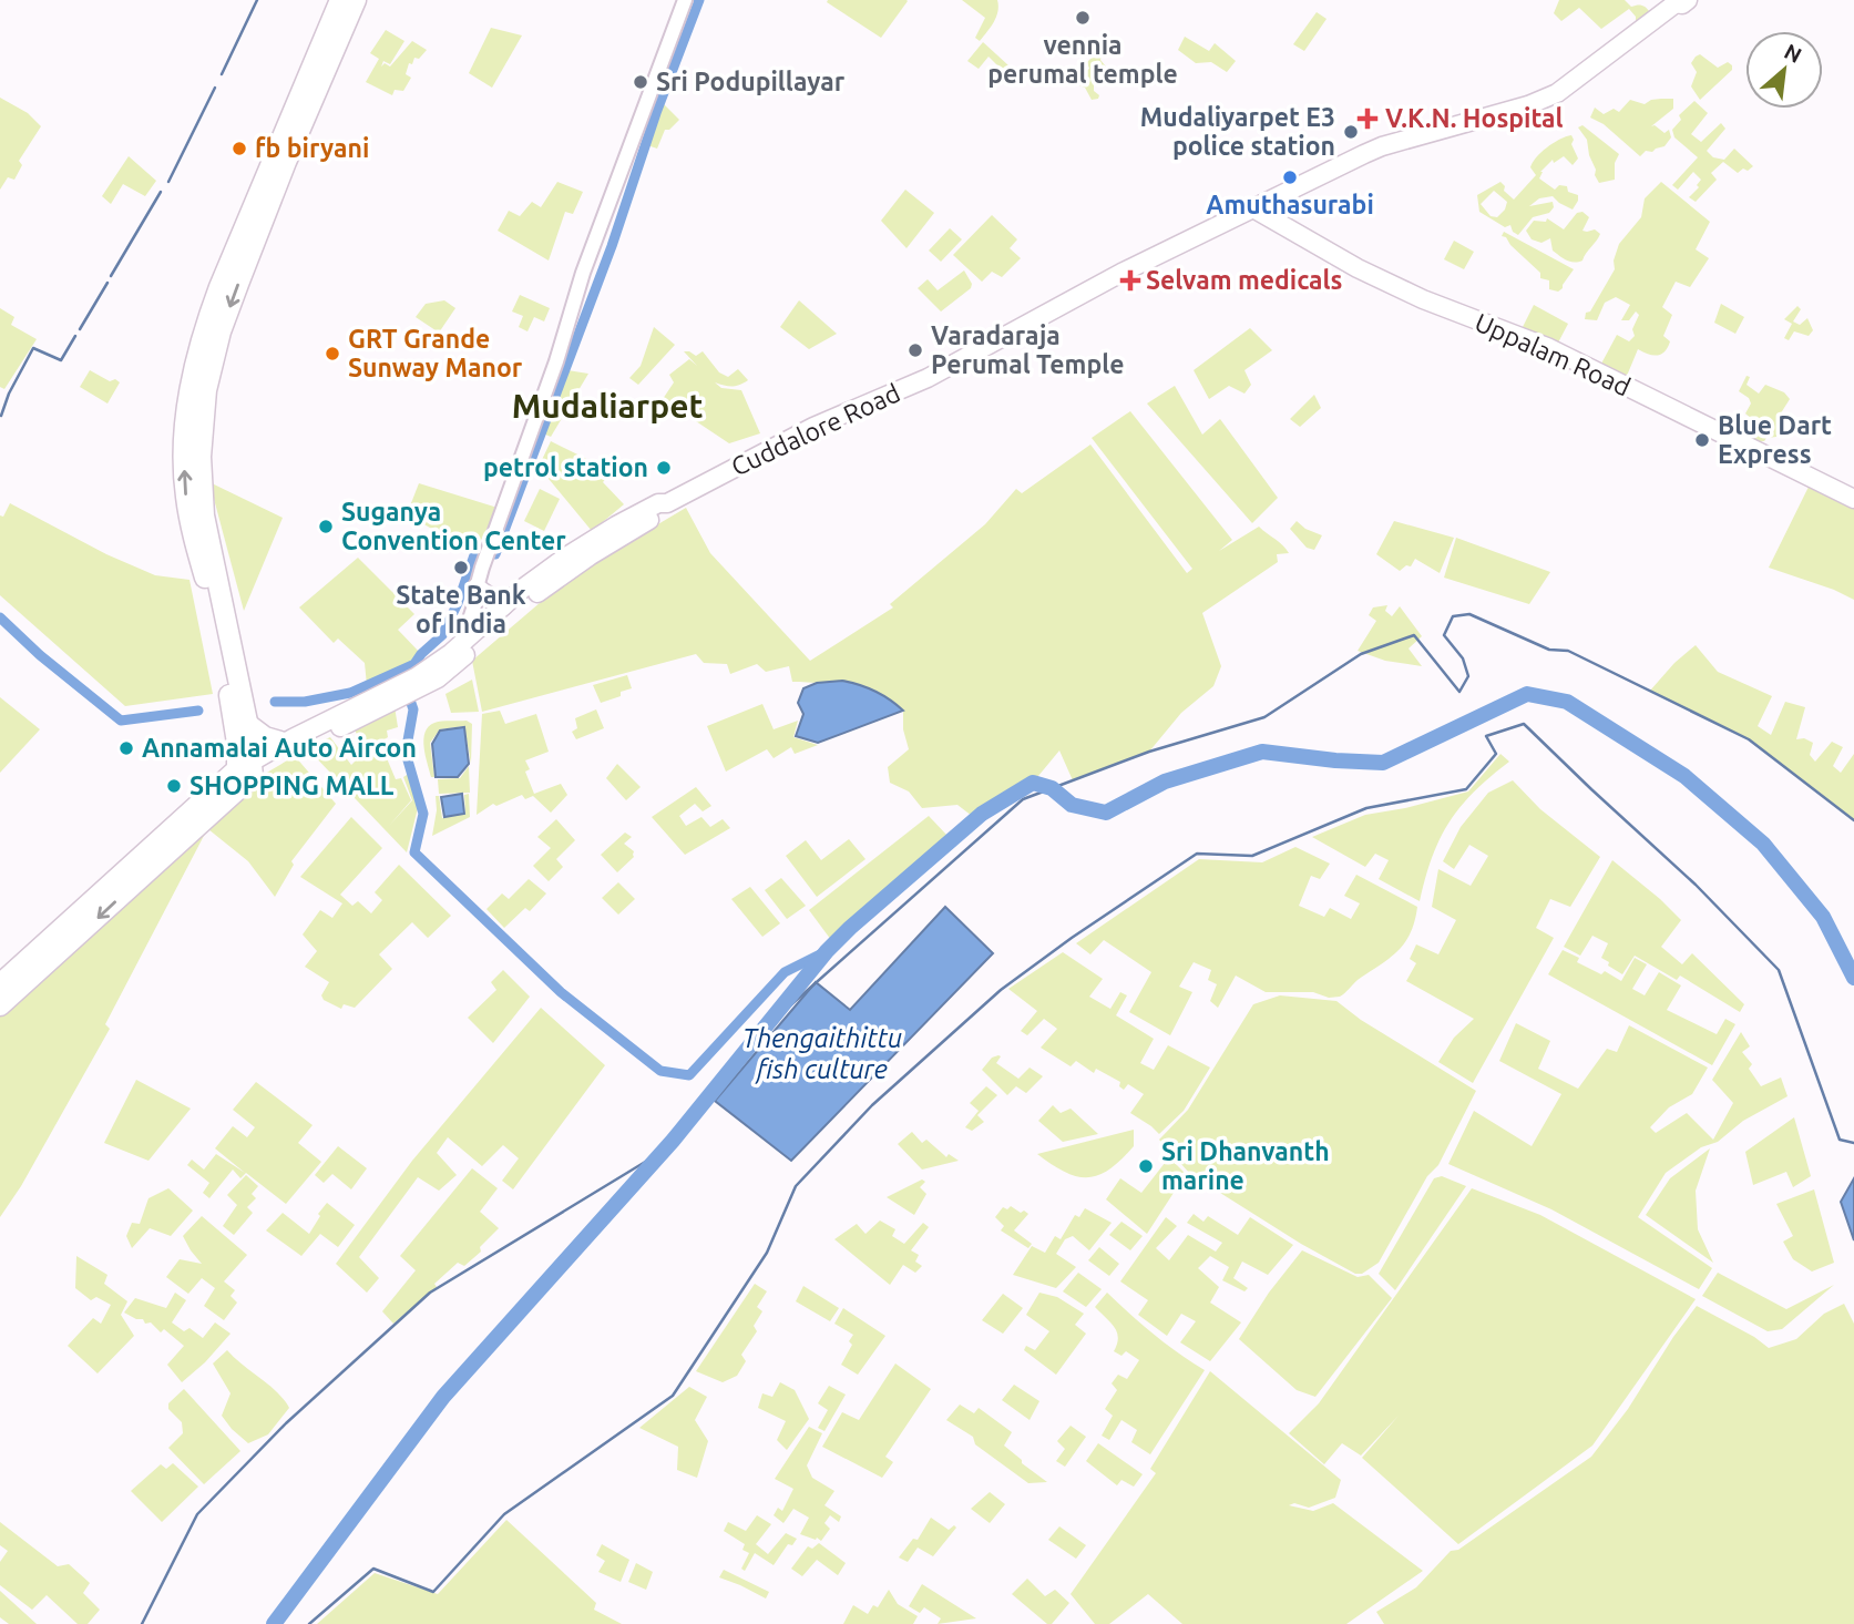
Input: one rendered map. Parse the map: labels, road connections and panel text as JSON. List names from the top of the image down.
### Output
{
  "streets": {
    "main road": ["Uppalam Road", "Cuddalore Road"]
  },
  "crossings": [
    ["Uppalam Road", "Cuddalore Road"]
  ],
  "districts": ["Mudaliarpet"],
  "water": ["Thengaithittu fish culture"],
  "places": {
    "other": [
      "vennia perumal temple",
      "Sri Podupillayar",
      "Mudaliyarpet E3 police station",
      "fb biryani",
      "Amuthasurabi",
      "Varadaraja Perumal Temple",
      "GRT Grande Sunway Manor",
      "Blue Dart Express",
      "petrol station",
      "Suganya Convention Center",
      "State Bank of India",
      "Annamalai Auto Aircon",
      "SHOPPING MALL",
      "Sri Dhanvanth marine"
    ],
    "health": ["V.K.N. Hospital", "Selvam medicals"]
  },
  "north": "top right"
}
